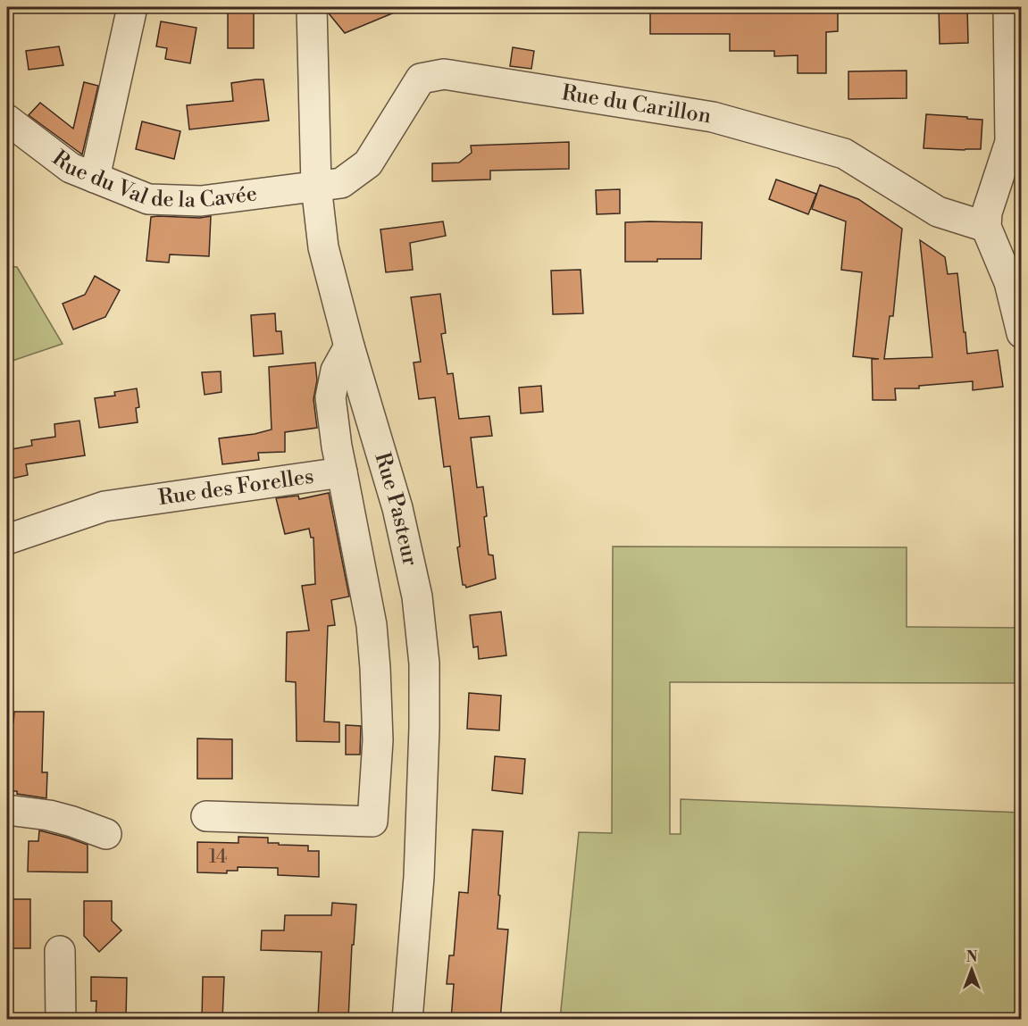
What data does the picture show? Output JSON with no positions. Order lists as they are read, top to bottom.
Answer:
{
  "streets": {
    "street": [
      "Rue du Carillon",
      "Rue du Val de la Cavée",
      "Rue des Forelles",
      "Rue Pasteur"
    ]
  },
  "crossings": [
    ["Rue du Carillon", "Rue du Val de la Cavée"],
    ["Rue du Carillon", "Rue Pasteur"],
    ["Rue du Val de la Cavée", "Rue Pasteur"],
    ["Rue des Forelles", "Rue Pasteur"]
  ],
  "house_numbers": ["14"],
  "north": "top"
}
